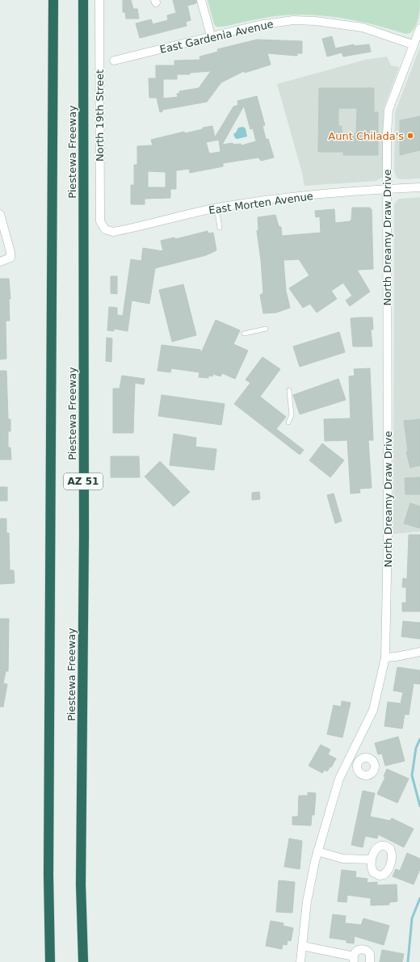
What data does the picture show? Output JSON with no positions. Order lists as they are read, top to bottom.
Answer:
{
  "streets": {
    "highway": ["Piestewa Freeway", "AZ 51"],
    "street": [
      "East Gardenia Avenue",
      "North 19th Street",
      "East Morten Avenue",
      "North Dreamy Draw Drive"
    ]
  },
  "crossings": [
    ["East Gardenia Avenue", "North Dreamy Draw Drive"],
    ["North 19th Street", "East Morten Avenue"],
    ["East Morten Avenue", "North Dreamy Draw Drive"]
  ],
  "places": ["Aunt Chilada's"]
}
